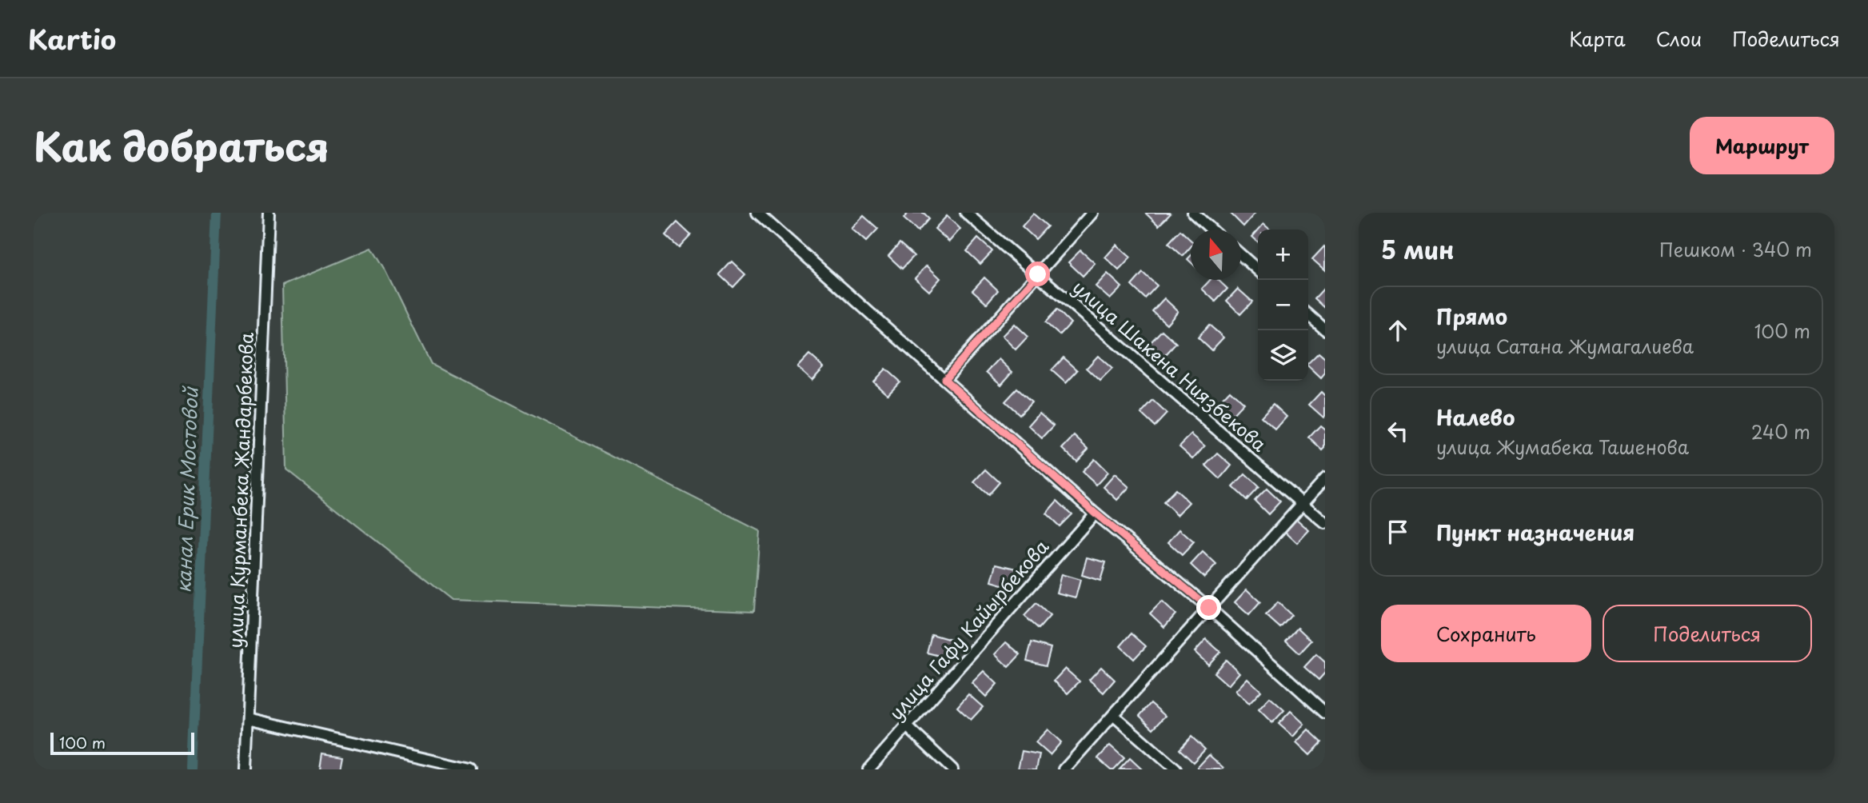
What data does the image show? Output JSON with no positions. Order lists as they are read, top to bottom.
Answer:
{
  "streets": {
    "street": ["улица Шакена Ниязбекова", "улица Курманбека Жандарбекова", "улица Гафу Кайырбекова"]
  },
  "water": ["канал Ерик Мостовой"],
  "scale_bar": "100 m",
  "north": "top",
  "page": {
    "header": "Kartio",
    "nav": ["Карта", "Слои", "Поделиться"],
    "title": "Как добраться",
    "buttons": [
      "Маршрут",
      ["Сохранить", "Поделиться"]
    ],
    "heading": ["5 мин", "Пешком · 340 m"],
    "map_buttons": ["+", "−"],
    "list": [
      ["Прямо", "улица Сатана Жумагалиева", "100 m"],
      ["Налево", "улица Жумабека Ташенова", "240 m"],
      "Пункт назначения"
    ],
    "scale": "100 m"
  }
}
